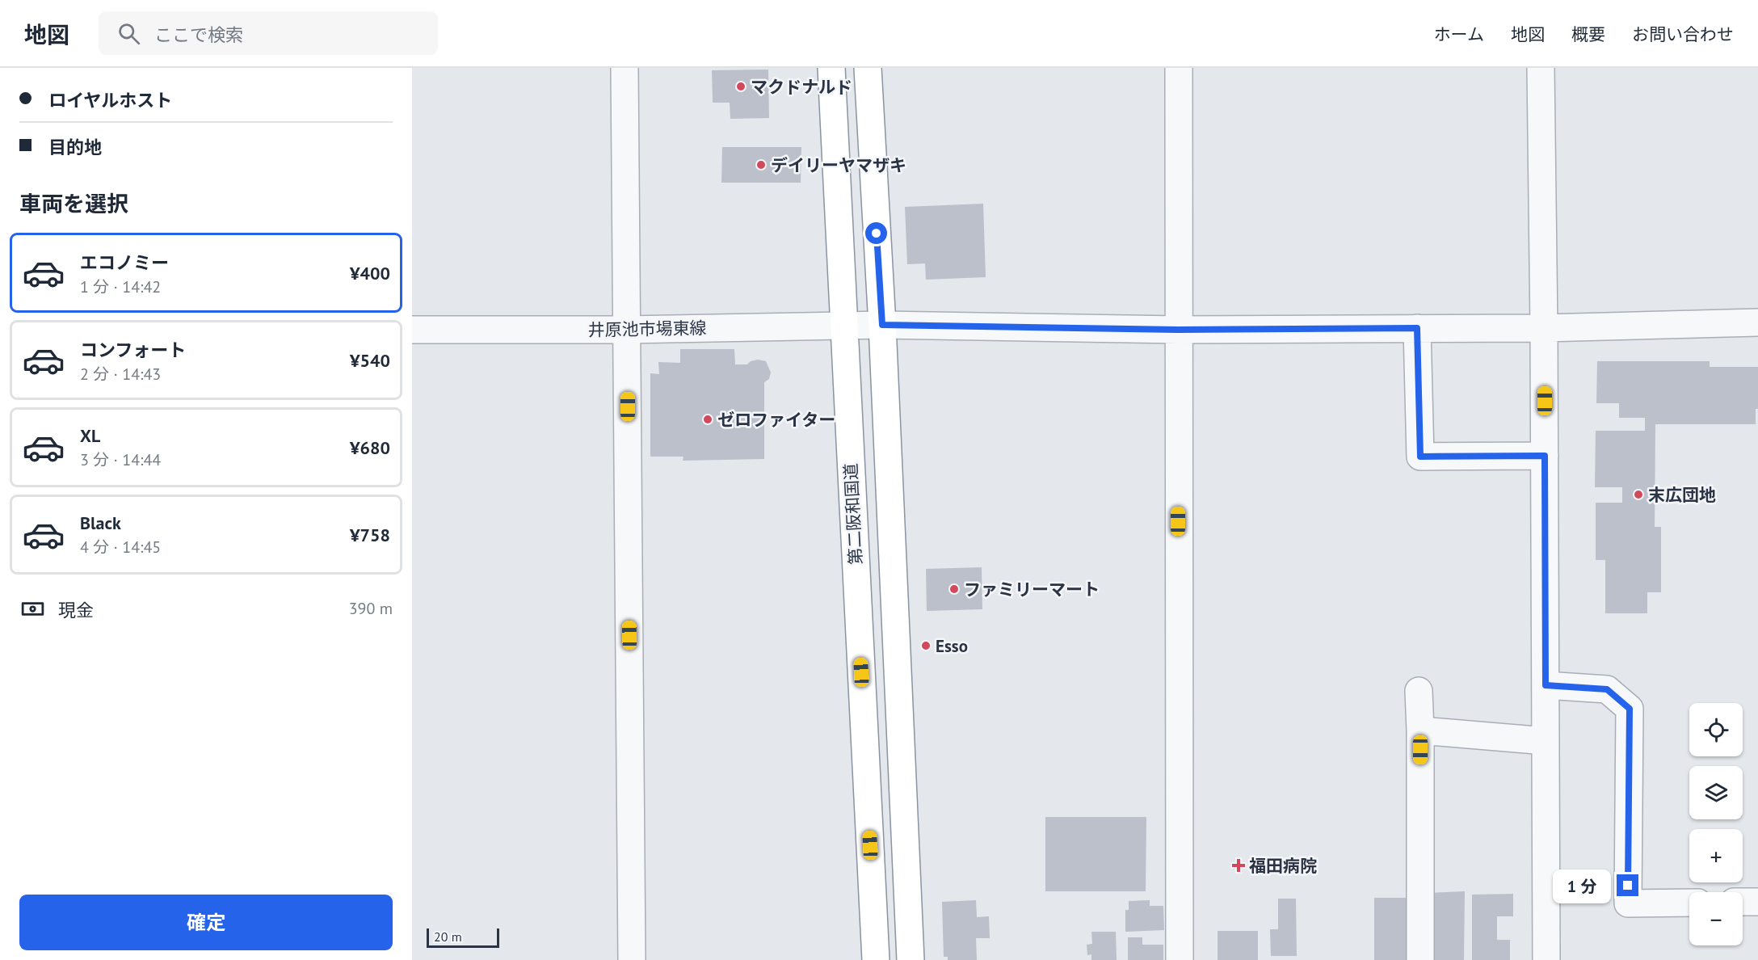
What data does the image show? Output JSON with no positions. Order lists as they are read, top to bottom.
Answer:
{
  "streets": {
    "highway": ["第二阪和国道"],
    "street": ["井原池市場東線"]
  },
  "crossings": [
    ["井原池市場東線", "第二阪和国道"]
  ],
  "places": {
    "other": [
      "マクドナルド",
      "デイリーヤマザキ",
      "ゼロファイター",
      "末広団地",
      "ファミリーマート",
      "Esso"
    ],
    "health": ["福田病院"]
  },
  "scale_bar": "20 m",
  "page": {
    "header": "地図",
    "search": "ここで検索",
    "nav": [
      "ホーム",
      "地図",
      "概要",
      "お問い合わせ"
    ],
    "banner": ["ロイヤルホスト", "目的地"],
    "heading": "車両を選択",
    "list": [
      {
        "name": "エコノミー",
        "note": "1 分 · 14:42",
        "value": "¥400"
      },
      {
        "name": "コンフォート",
        "note": "2 分 · 14:43",
        "value": "¥540"
      },
      {
        "name": "XL",
        "note": "3 分 · 14:44",
        "value": "¥680"
      },
      {
        "name": "Black",
        "note": "4 分 · 14:45",
        "value": "¥758"
      }
    ],
    "pay": ["現金", "390 m"],
    "map_buttons": ["+", "−"],
    "bubble": "1 分",
    "buttons": "確定",
    "scale": "20 m"
  }
}
